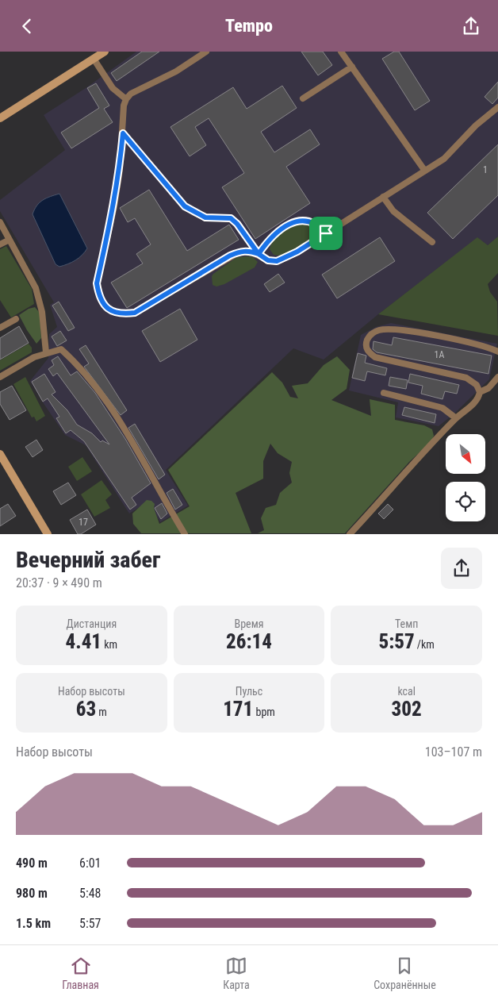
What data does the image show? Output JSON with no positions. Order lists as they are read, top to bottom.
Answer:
{
  "house_numbers": ["1", "1А", "17"],
  "north": "bottom right",
  "page": {
    "header": "Tempo",
    "heading": ["Вечерний забег", "20:37 · 9 × 490 m"],
    "stats": [
      ["Дистанция", "4.41 km"],
      ["Время", "26:14"],
      ["Темп", "5:57 /km"],
      ["Набор высоты", "63 m"],
      ["Пульс", "171 bpm"],
      ["kcal", "302"]
    ],
    "chart": ["Набор высоты", "103–107 m"],
    "list": [
      {
        "name": "490 m",
        "note": "6:01"
      },
      {
        "name": "980 m",
        "note": "5:48"
      },
      {
        "name": "1.5 km",
        "note": "5:57"
      }
    ],
    "tabs": ["Главная", "Карта", "Сохранённые"]
  }
}
